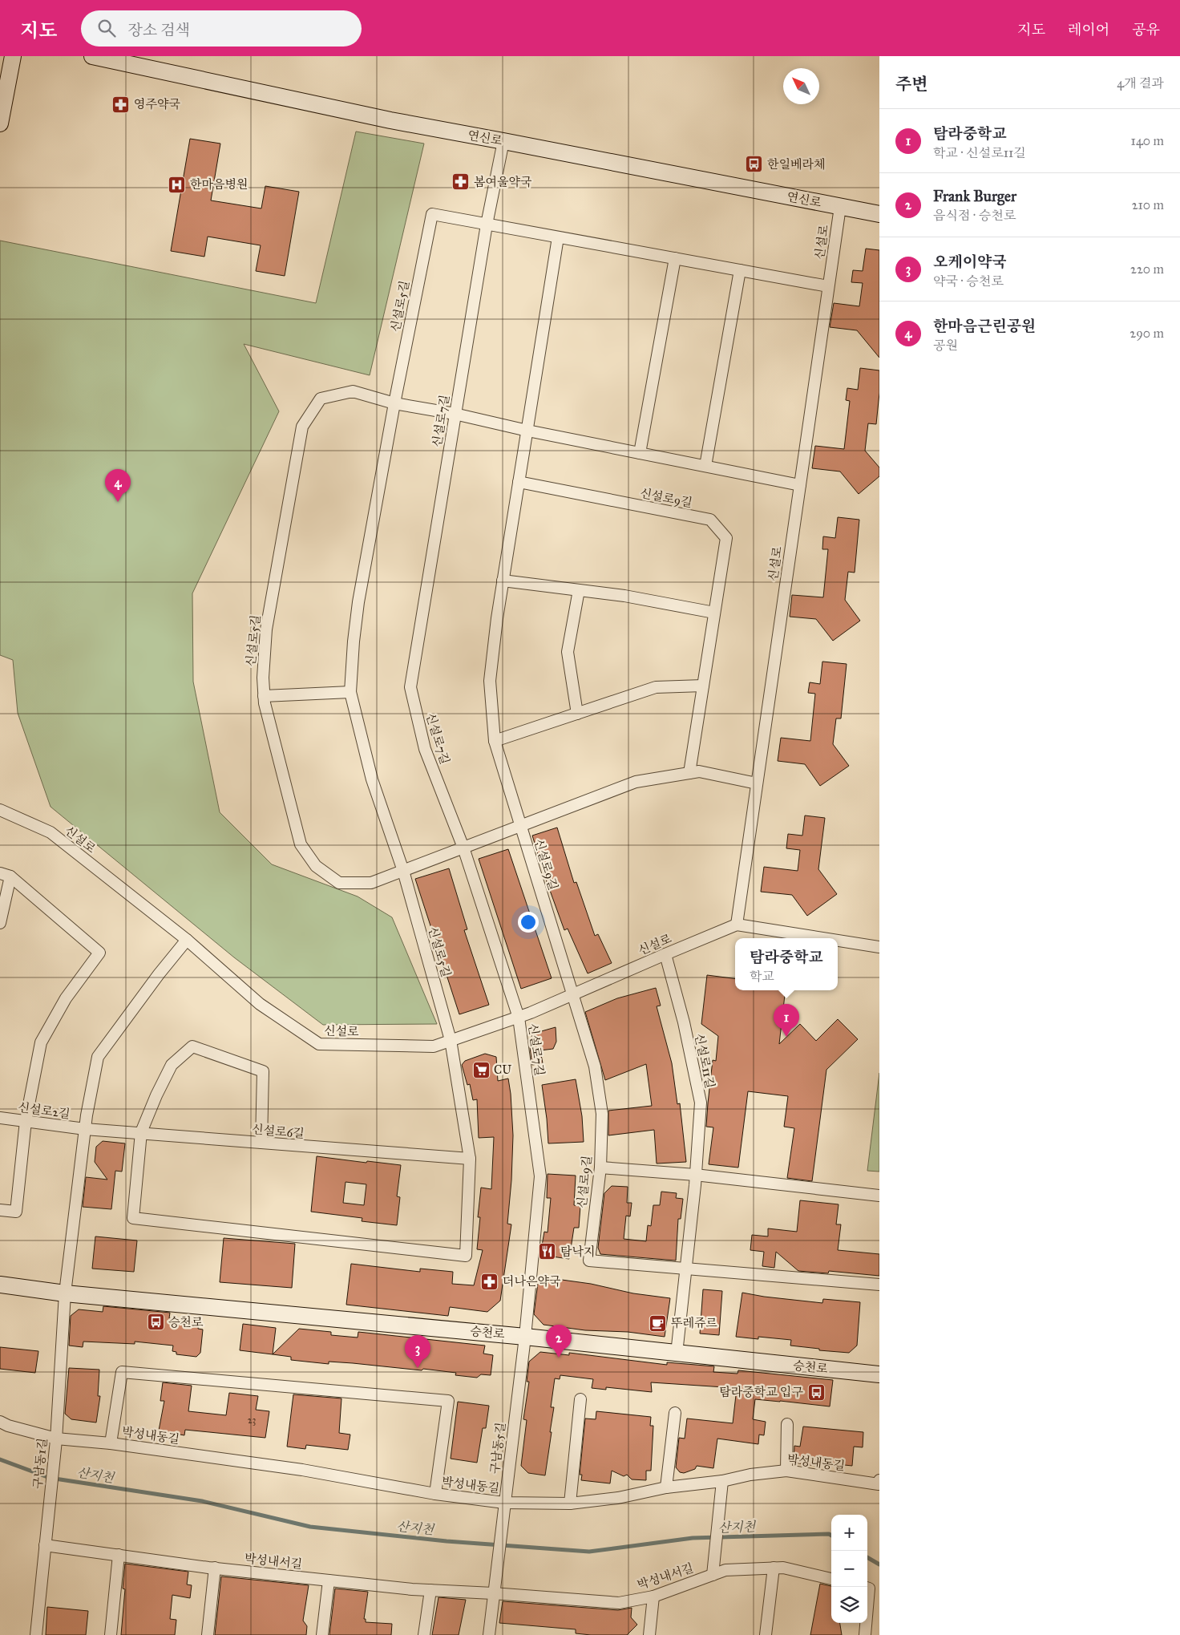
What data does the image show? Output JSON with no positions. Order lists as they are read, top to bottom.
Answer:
{
  "streets": {
    "main road": ["연신로", "승천로"],
    "street": [
      "신설로",
      "신설로5길",
      "신설로7길",
      "신설로9길",
      "신설로11길",
      "신설로2길",
      "신설로6길",
      "박성내동길",
      "구남동5길",
      "구남동1길",
      "박성내서길"
    ]
  },
  "crossings": [
    ["연신로", "신설로"],
    ["연신로", "신설로7길"],
    ["신설로", "신설로5길"],
    ["신설로", "신설로7길"],
    ["신설로", "신설로9길"],
    ["신설로", "신설로11길"],
    ["신설로", "구남동1길"],
    ["신설로5길", "신설로7길"],
    ["신설로5길", "신설로9길"],
    ["신설로5길", "신설로6길"],
    ["신설로7길", "신설로9길"],
    ["신설로7길", "승천로"],
    ["신설로7길", "구남동5길"],
    ["신설로9길", "신설로11길"],
    ["신설로11길", "승천로"],
    ["신설로2길", "신설로6길"],
    ["신설로2길", "구남동1길"],
    ["신설로6길", "구남동1길"],
    ["승천로", "구남동5길"],
    ["승천로", "구남동1길"],
    ["박성내동길", "구남동5길"],
    ["박성내동길", "구남동1길"],
    ["구남동5길", "박성내서길"],
    ["구남동1길", "박성내서길"]
  ],
  "water": ["산지천"],
  "places": {
    "pharmacy": ["영주약국", "봄여울약국", "더나은약국"],
    "bus stop": ["한일베라체", "승천로", "탐라중학교 입구"],
    "hospital": ["한마음병원"],
    "supermarket": ["CU"],
    "restaurant": ["탐낙지"],
    "cafe": ["뚜레쥬르"]
  },
  "house_numbers": ["23"],
  "north": "top left",
  "page": {
    "header": "지도",
    "search": "장소 검색",
    "nav": ["지도", "레이어", "공유"],
    "heading": ["주변", "4개 결과"],
    "list": [
      {
        "mark": "1",
        "name": "탐라중학교",
        "note": "학교 · 신설로11길",
        "value": "140 m"
      },
      {
        "mark": "2",
        "name": "Frank Burger",
        "note": "음식점 · 승천로",
        "value": "210 m"
      },
      {
        "mark": "3",
        "name": "오케이약국",
        "note": "약국 · 승천로",
        "value": "220 m"
      },
      {
        "mark": "4",
        "name": "한마음근린공원",
        "note": "공원",
        "value": "290 m"
      }
    ],
    "pins": [
      "4",
      "1",
      "2",
      "3"
    ],
    "popup": ["탐라중학교", "학교"],
    "map_buttons": ["+", "−"]
  }
}
